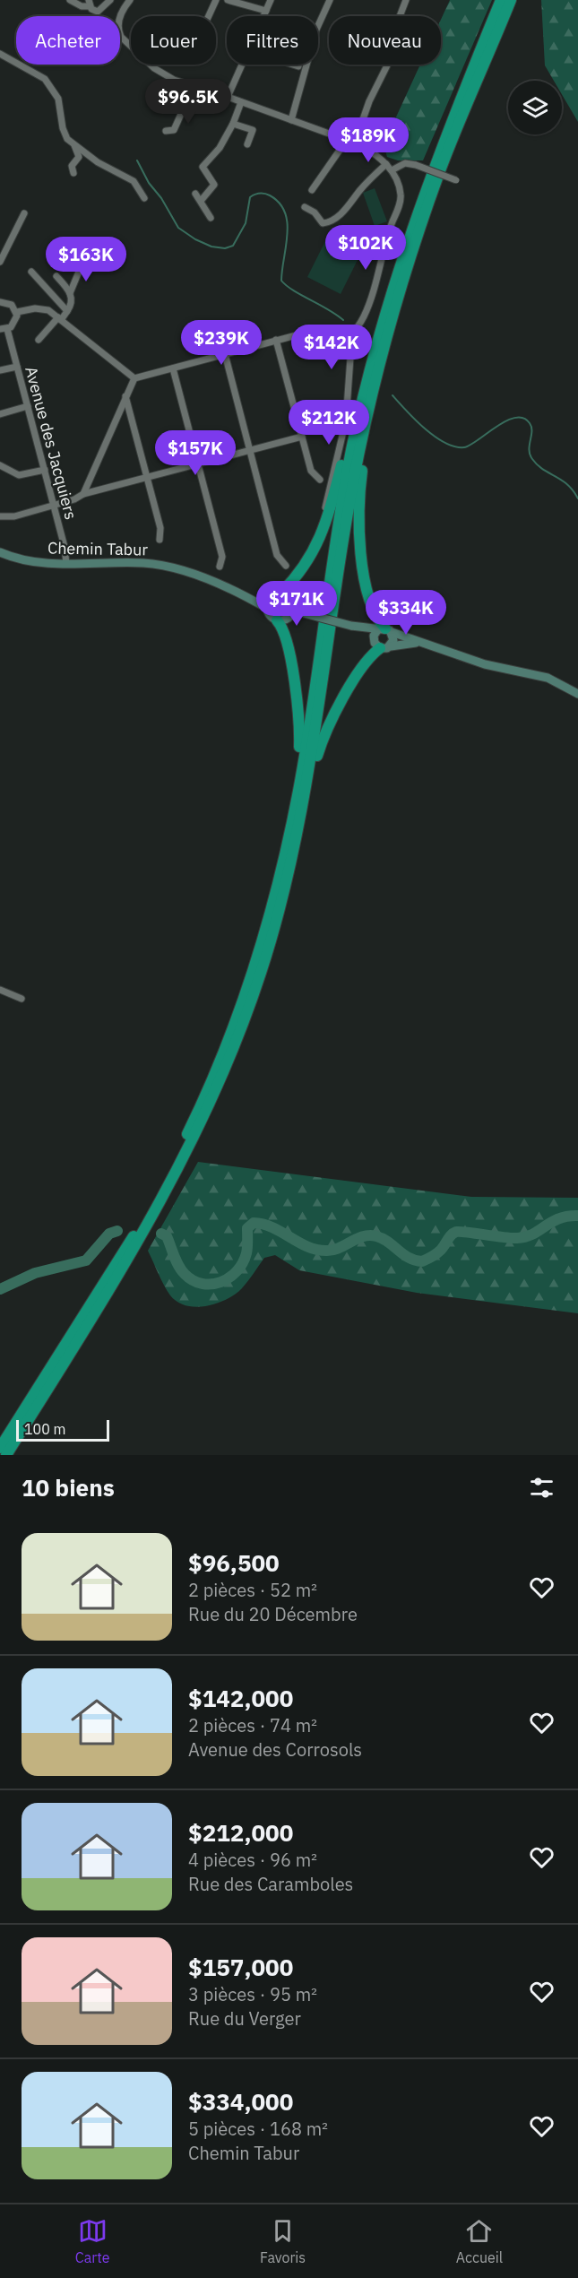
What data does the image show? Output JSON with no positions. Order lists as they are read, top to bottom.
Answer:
{
  "streets": {
    "main road": ["Chemin Tabur"],
    "street": ["Avenue des Jacquiers"]
  },
  "crossings": [
    ["Avenue des Jacquiers", "Chemin Tabur"]
  ],
  "scale_bar": "100 m",
  "page": {
    "chip": [
      "Acheter",
      "Louer",
      "Filtres",
      "Nouveau"
    ],
    "price": [
      "$96.5K",
      "$189K",
      "$102K",
      "$163K",
      "$239K",
      "$142K",
      "$212K",
      "$157K",
      "$171K",
      "$334K"
    ],
    "scale": "100 m",
    "heading": "10 biens",
    "list": [
      {
        "name": "$96,500",
        "note": "2 pièces · 52 m² · Rue du 20 Décembre"
      },
      {
        "name": "$142,000",
        "note": "2 pièces · 74 m² · Avenue des Corrosols"
      },
      {
        "name": "$212,000",
        "note": "4 pièces · 96 m² · Rue des Caramboles"
      },
      {
        "name": "$157,000",
        "note": "3 pièces · 95 m² · Rue du Verger"
      },
      {
        "name": "$334,000",
        "note": "5 pièces · 168 m² · Chemin Tabur"
      }
    ],
    "tabs": ["Carte", "Favoris", "Accueil"]
  }
}
